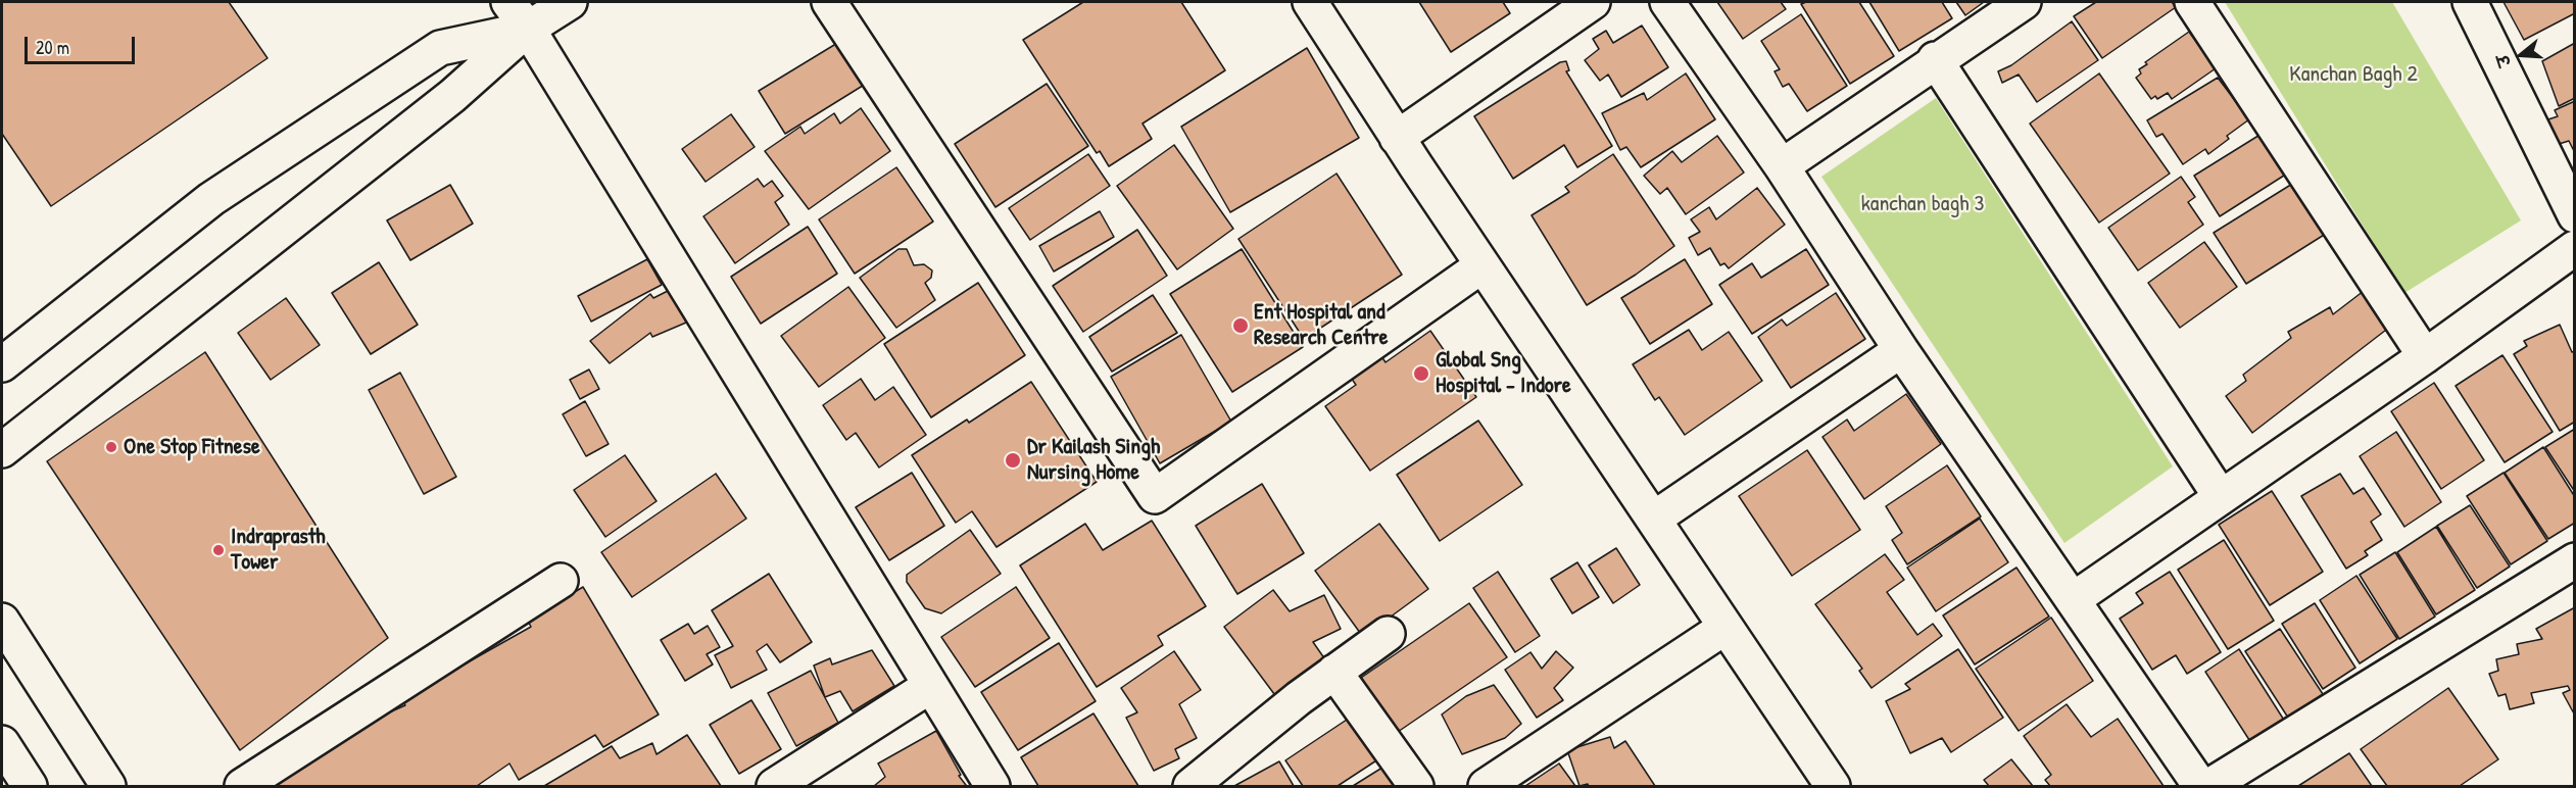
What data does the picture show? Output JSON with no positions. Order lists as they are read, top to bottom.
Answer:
{
  "parks": ["Kanchan Bagh 2", "kanchan bagh 3"],
  "places": [
    "Ent Hospital and Research Centre",
    "Global Sng Hospital - Indore",
    "One Stop Fitnese",
    "Dr Kailash Singh Nursing Home",
    "Indraprasth Tower"
  ],
  "scale_bar": "20 m",
  "north": "left"
}
